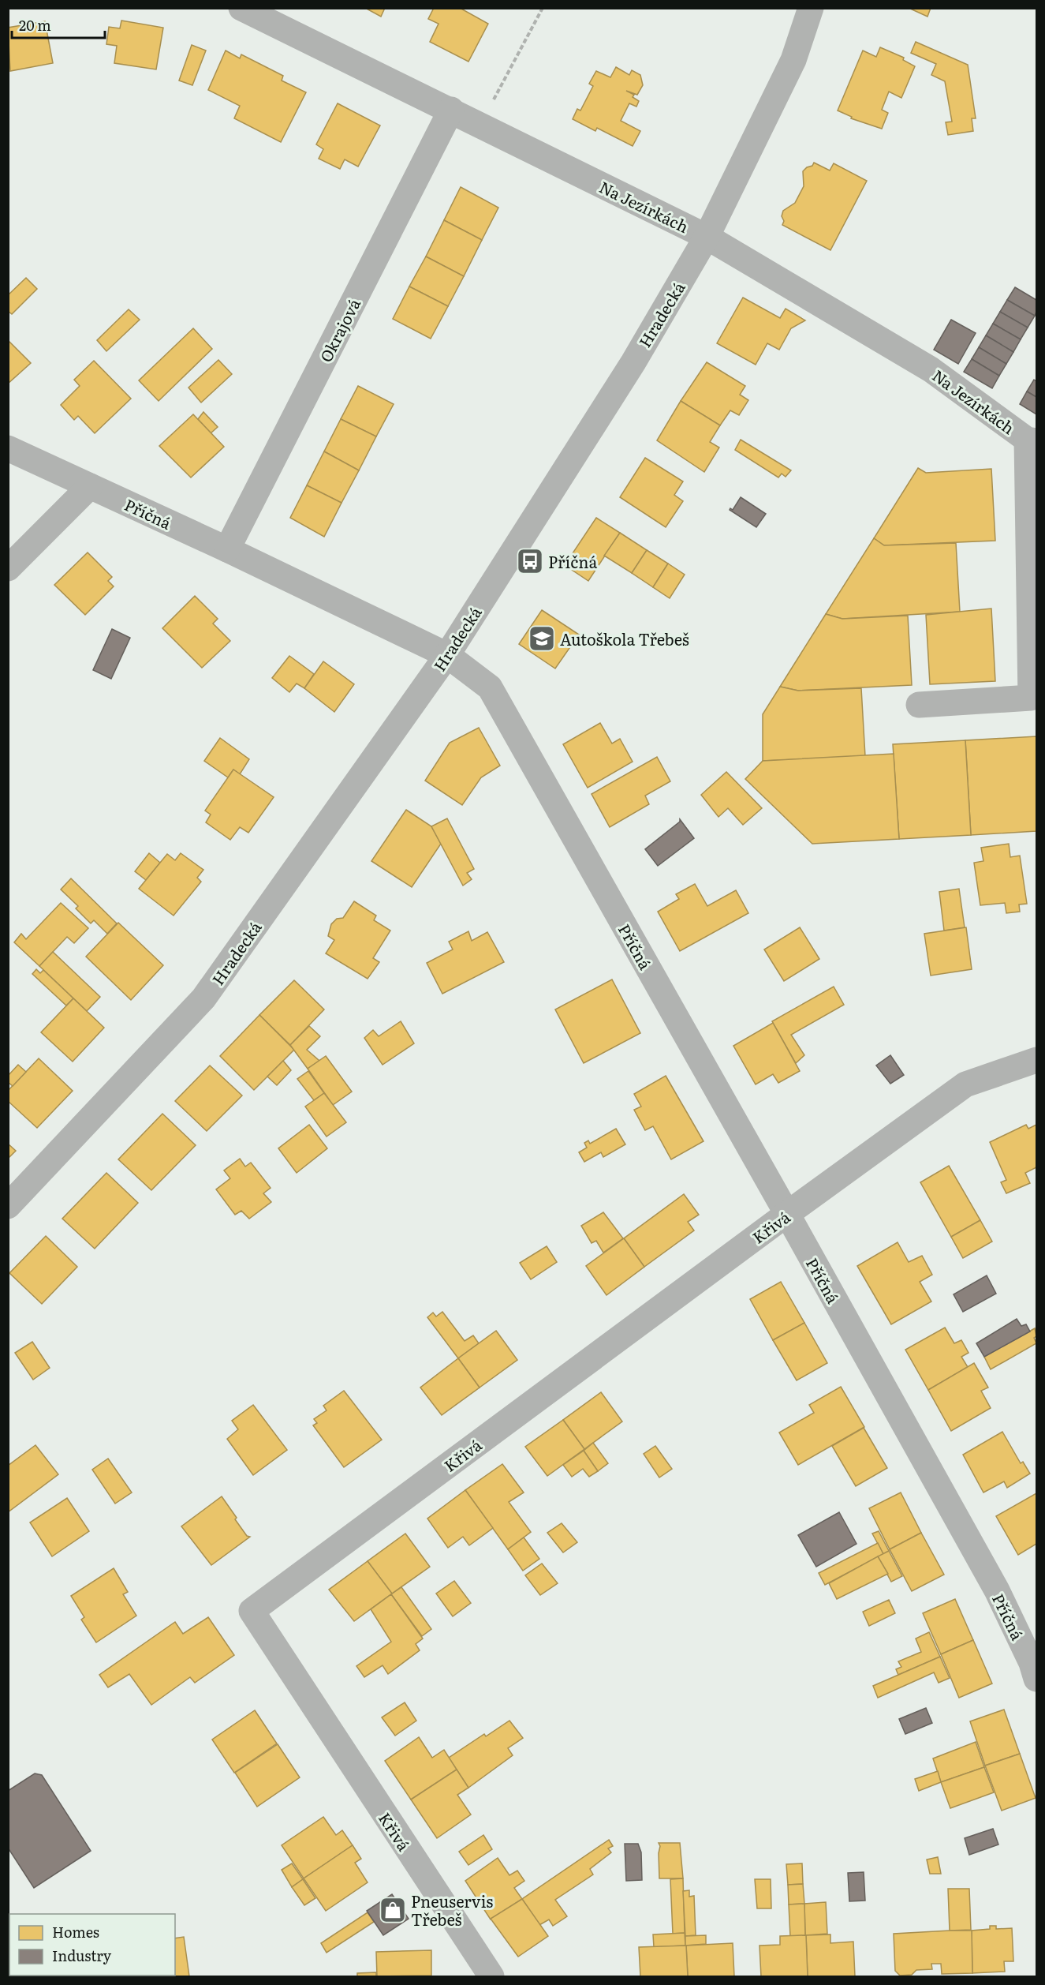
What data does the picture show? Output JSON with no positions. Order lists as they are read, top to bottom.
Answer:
{
  "streets": {
    "street": [
      "Na Jezírkách",
      "Hradecká",
      "Okrajová",
      "Příčná",
      "Křivá"
    ]
  },
  "crossings": [
    ["Na Jezírkách", "Hradecká"],
    ["Na Jezírkách", "Okrajová"],
    ["Hradecká", "Příčná"],
    ["Okrajová", "Příčná"],
    ["Příčná", "Křivá"]
  ],
  "places": {
    "bus stop": ["Příčná"],
    "school or university": ["Autoškola Třebeš"],
    "shop": ["Pneuservis Třebeš"]
  },
  "legend": ["Homes", "Industry"],
  "scale_bar": "20 m"
}
